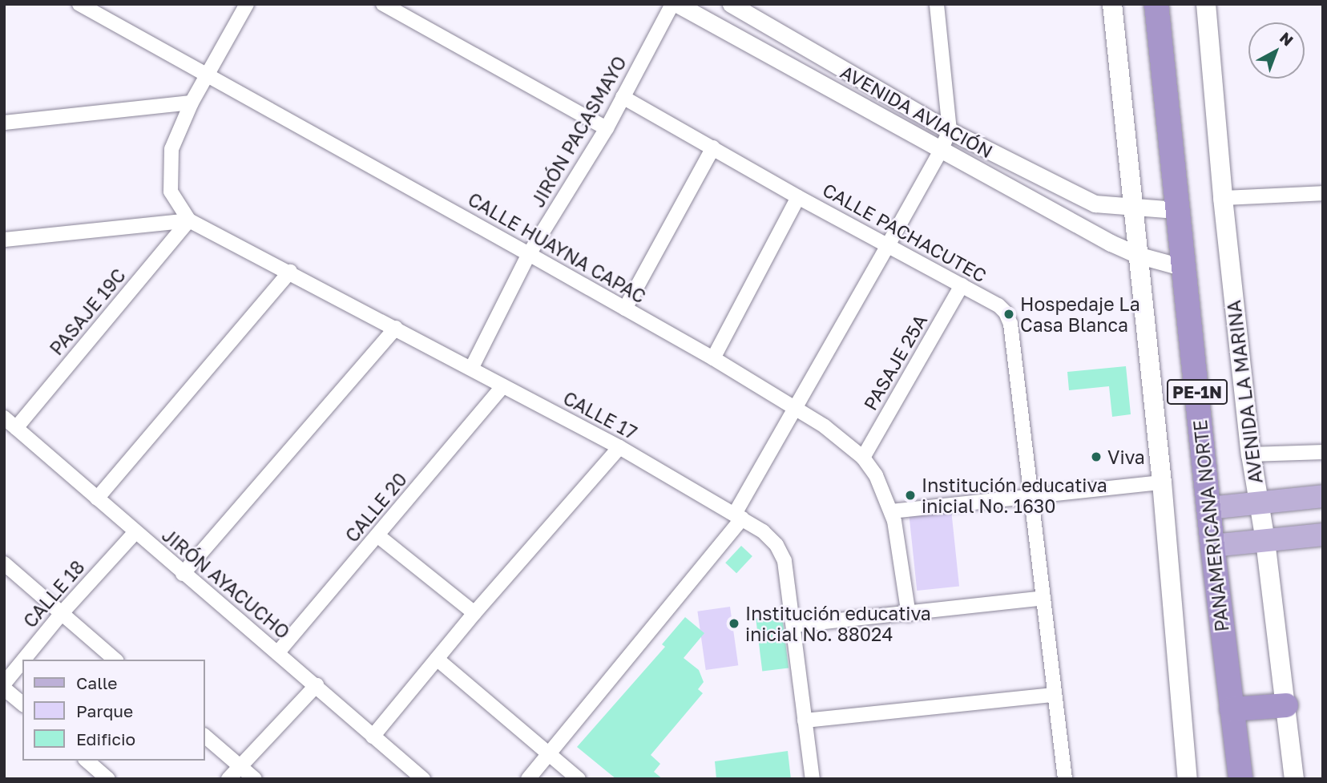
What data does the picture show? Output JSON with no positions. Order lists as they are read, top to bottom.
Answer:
{
  "streets": {
    "highway": ["PE-1N", "PANAMERICANA NORTE"],
    "main road": ["AVENIDA LA MARINA"],
    "street": [
      "AVENIDA AVIACIÓN",
      "JIRÓN PACASMAYO",
      "CALLE PACHACUTEC",
      "CALLE HUAYNA CAPAC",
      "PASAJE 19C",
      "PASAJE 25A",
      "CALLE 17",
      "CALLE 20",
      "JIRÓN AYACUCHO",
      "CALLE 18"
    ]
  },
  "crossings": [
    ["AVENIDA AVIACIÓN", "PANAMERICANA NORTE"],
    ["JIRÓN PACASMAYO", "CALLE PACHACUTEC"],
    ["JIRÓN PACASMAYO", "CALLE HUAYNA CAPAC"],
    ["JIRÓN PACASMAYO", "CALLE 17"],
    ["CALLE PACHACUTEC", "PASAJE 25A"],
    ["CALLE HUAYNA CAPAC", "PASAJE 25A"],
    ["PASAJE 19C", "CALLE 17"],
    ["PASAJE 19C", "JIRÓN AYACUCHO"],
    ["CALLE 17", "CALLE 20"],
    ["CALLE 20", "JIRÓN AYACUCHO"],
    ["JIRÓN AYACUCHO", "CALLE 18"]
  ],
  "places": [
    "Hospedaje La Casa Blanca",
    "Viva",
    "Institución educativa inicial No. 1630",
    "Institución educativa inicial No. 88024"
  ],
  "legend": ["Calle", "Parque", "Edificio"],
  "north": "top right"
}
